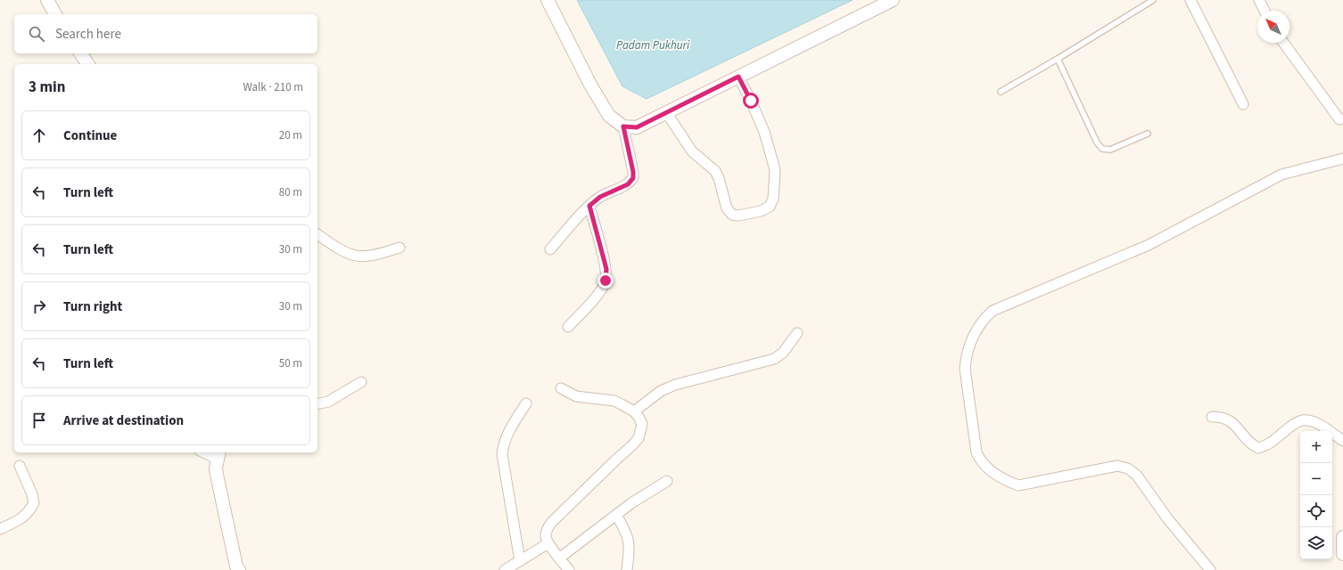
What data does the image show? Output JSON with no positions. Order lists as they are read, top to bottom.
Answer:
{
  "water": ["Padam Pukhuri"],
  "north": "top left",
  "page": {
    "search": "Search here",
    "heading": ["3 min", "Walk · 210 m"],
    "list": [
      ["Continue", "20 m"],
      ["Turn left", "80 m"],
      ["Turn left", "30 m"],
      ["Turn right", "30 m"],
      ["Turn left", "50 m"],
      "Arrive at destination"
    ],
    "map_buttons": ["+", "−"]
  }
}
